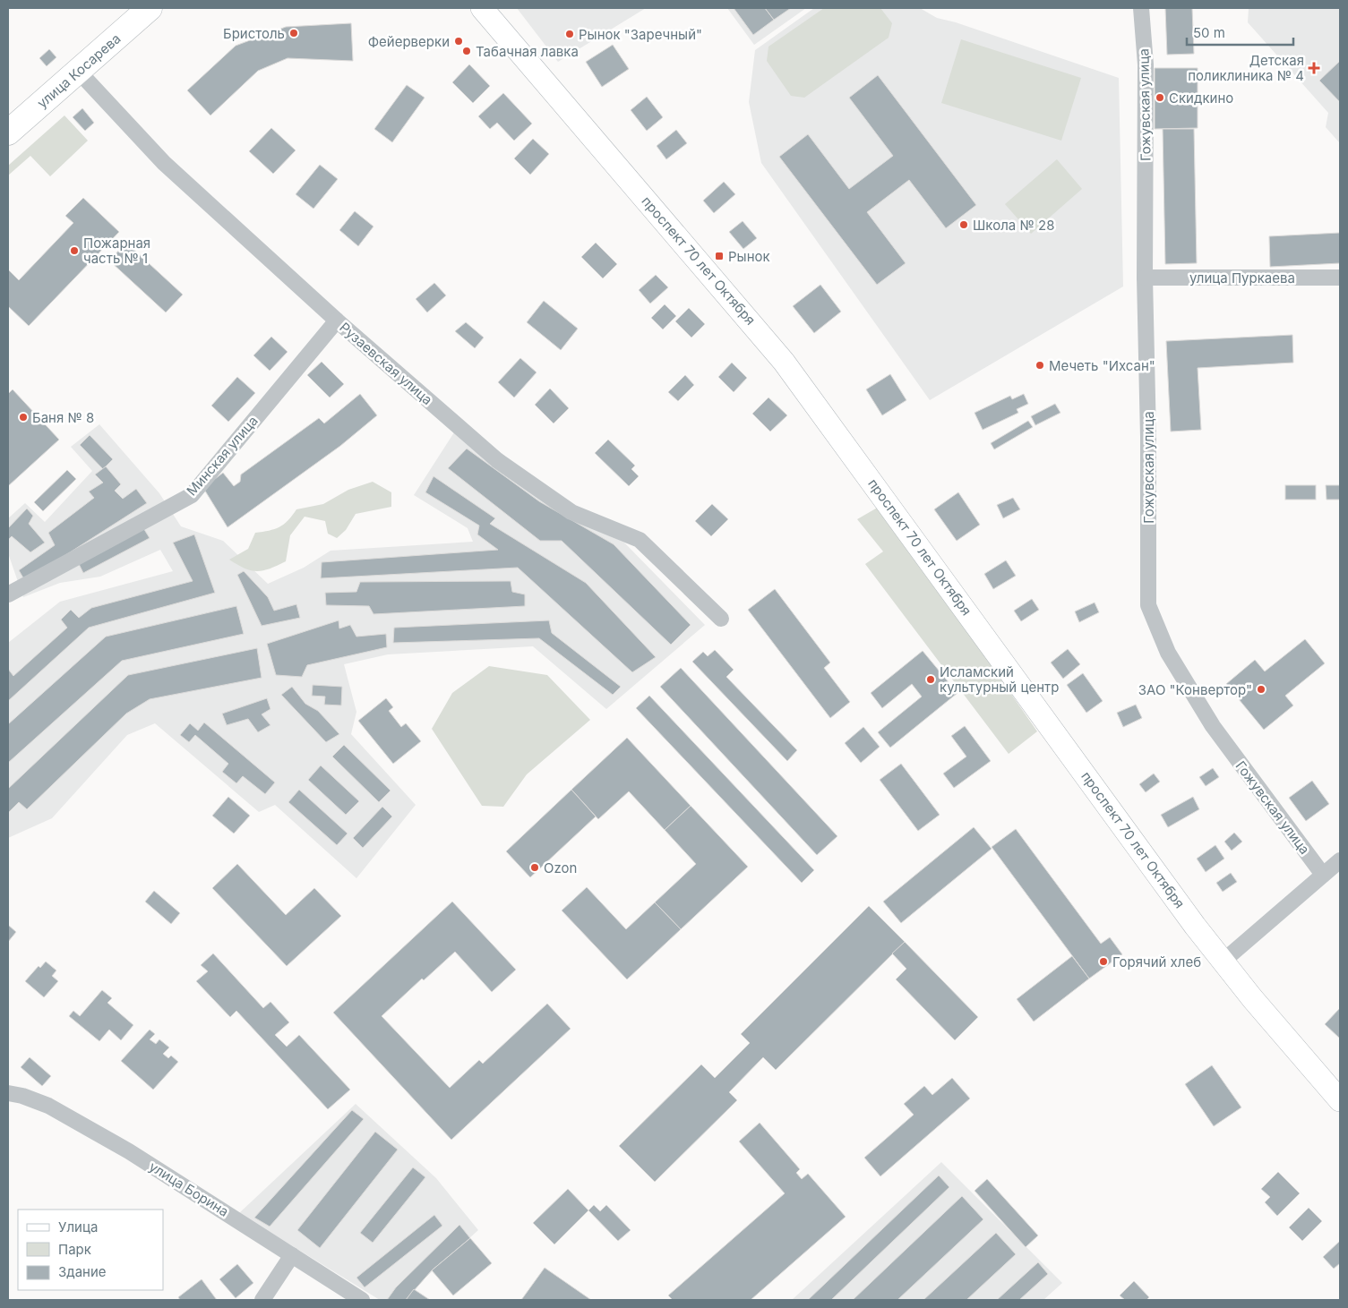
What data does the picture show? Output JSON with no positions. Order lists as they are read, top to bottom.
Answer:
{
  "streets": {
    "main road": ["улица Косарева", "проспект 70 лет Октября"],
    "street": [
      "Гожувская улица",
      "улица Пуркаева",
      "Рузаевская улица",
      "Минская улица",
      "улица Борина"
    ]
  },
  "crossings": [
    ["улица Косарева", "Рузаевская улица"],
    ["Гожувская улица", "улица Пуркаева"],
    ["Рузаевская улица", "Минская улица"]
  ],
  "places": {
    "other": [
      "Бристоль",
      "Рынок \"Заречный\"",
      "Фейерверки",
      "Табачная лавка",
      "Скидкино",
      "Школа № 28",
      "Пожарная часть № 1",
      "Мечеть \"Ихсан\"",
      "Баня № 8",
      "Исламский культурный центр",
      "ЗАО \"Конвертор\"",
      "Ozon",
      "Горячий хлеб"
    ],
    "health": ["Детская поликлиника № 4"],
    "transit": ["Рынок"]
  },
  "legend": ["Улица", "Парк", "Здание"],
  "scale_bar": "50 m"
}
